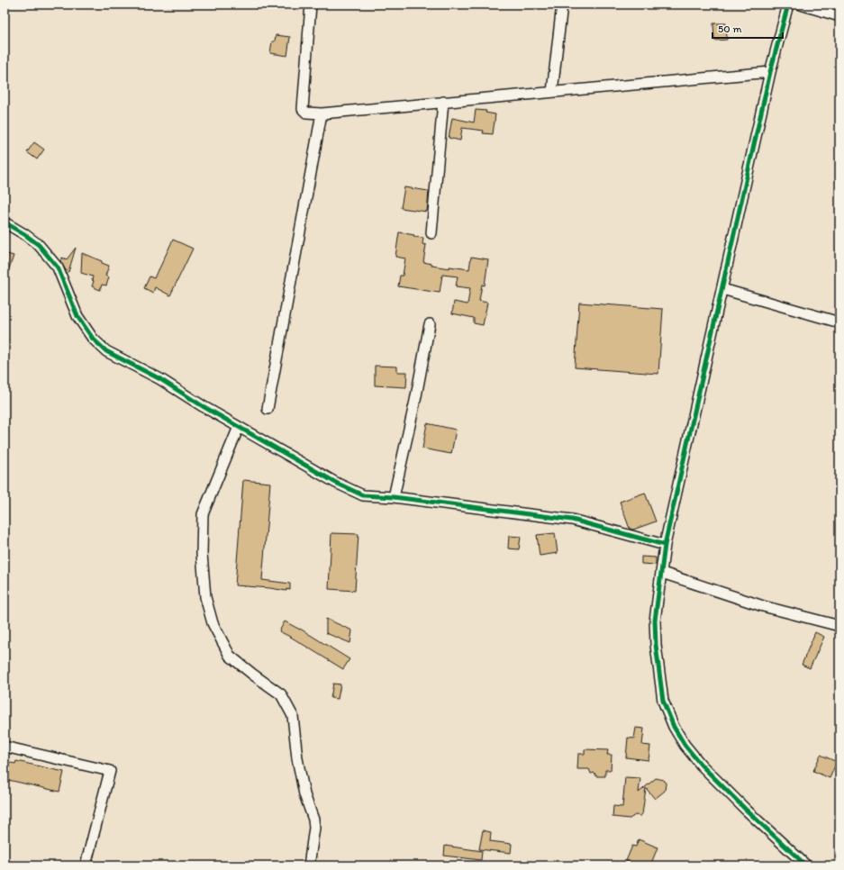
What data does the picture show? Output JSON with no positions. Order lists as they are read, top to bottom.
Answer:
{
  "scale_bar": "50 m"
}
